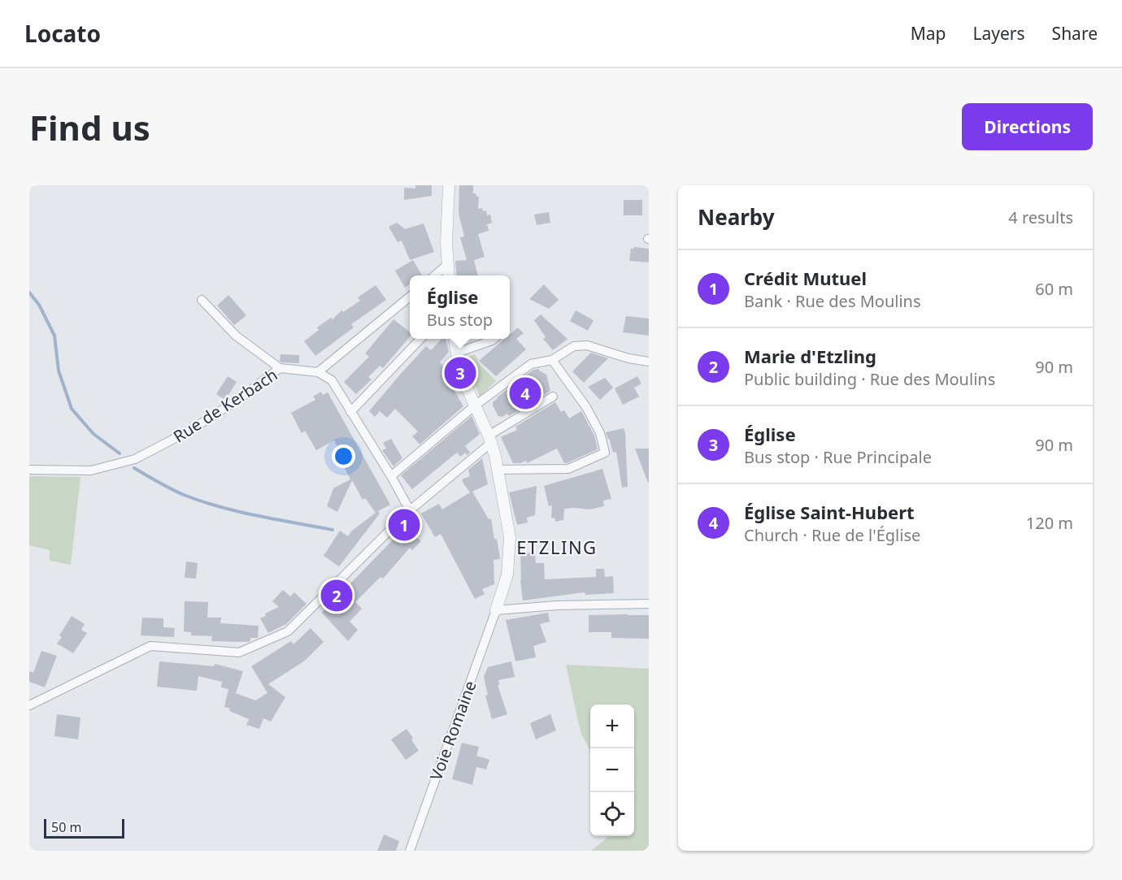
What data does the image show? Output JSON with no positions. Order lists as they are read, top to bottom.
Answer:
{
  "streets": {
    "street": ["Rue de Kerbach", "Voie Romaine"]
  },
  "districts": ["ETZLING"],
  "scale_bar": "50 m",
  "page": {
    "header": "Locato",
    "nav": ["Map", "Layers", "Share"],
    "buttons": "Directions",
    "title": "Find us",
    "heading": ["Nearby", "4 results"],
    "list": [
      {
        "mark": "1",
        "name": "Crédit Mutuel",
        "note": "Bank · Rue des Moulins",
        "value": "60 m"
      },
      {
        "mark": "2",
        "name": "Marie d'Etzling",
        "note": "Public building · Rue des Moulins",
        "value": "90 m"
      },
      {
        "mark": "3",
        "name": "Église",
        "note": "Bus stop · Rue Principale",
        "value": "90 m"
      },
      {
        "mark": "4",
        "name": "Église Saint-Hubert",
        "note": "Church · Rue de l'Église",
        "value": "120 m"
      }
    ],
    "popup": ["Église", "Bus stop"],
    "pins": [
      "3",
      "4",
      "1",
      "2"
    ],
    "map_buttons": ["+", "−"],
    "scale": "50 m"
  }
}
